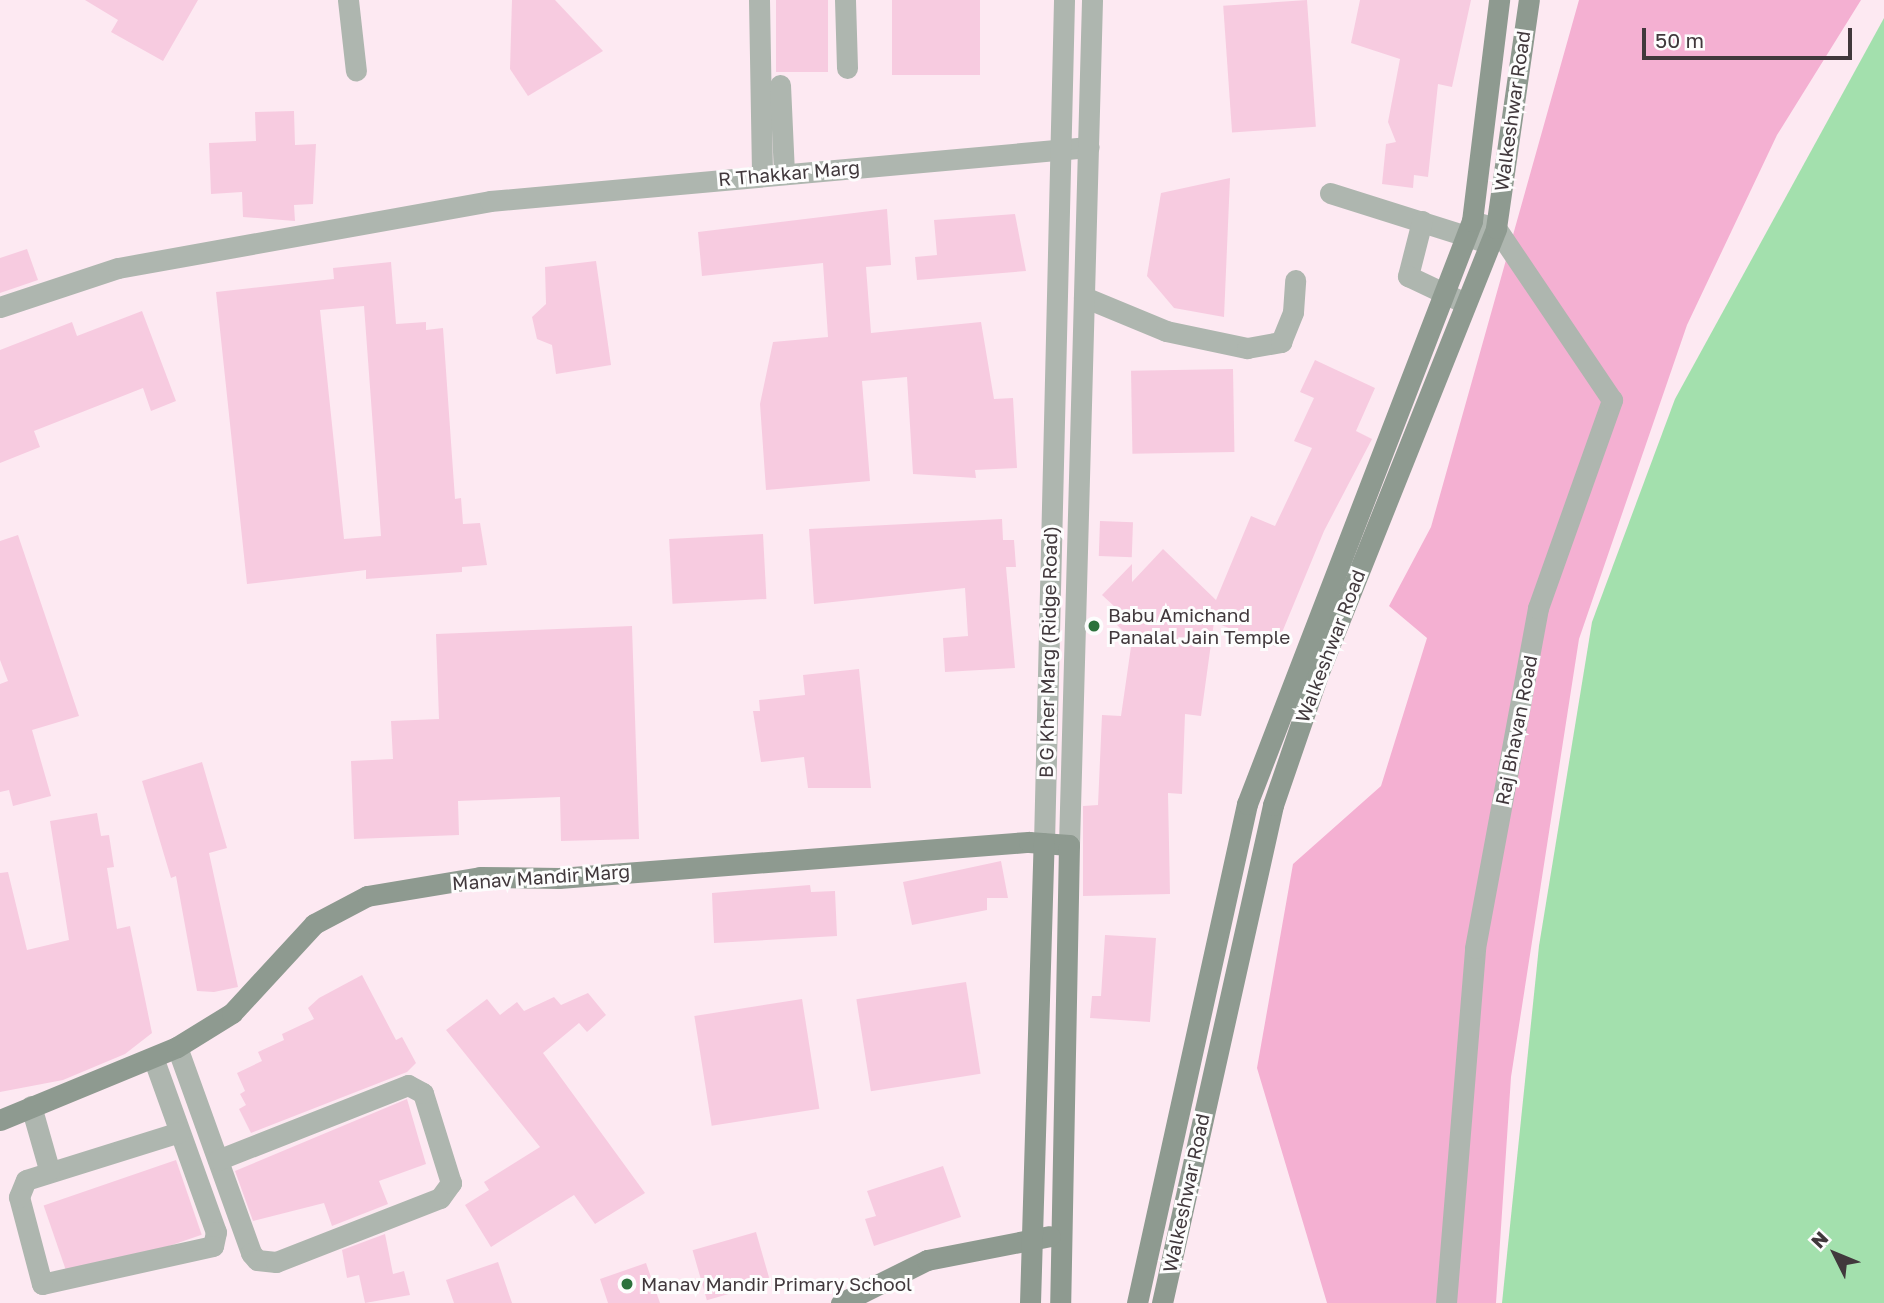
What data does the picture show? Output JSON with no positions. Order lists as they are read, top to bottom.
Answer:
{
  "streets": {
    "main road": ["Walkeshwar Road", "B G Kher Marg (Ridge Road)", "Manav Mandir Marg"],
    "street": ["R Thakkar Marg", "Raj Bhavan Road"]
  },
  "crossings": [
    ["Walkeshwar Road", "Raj Bhavan Road"],
    ["R Thakkar Marg", "B G Kher Marg (Ridge Road)"],
    ["B G Kher Marg (Ridge Road)", "Manav Mandir Marg"]
  ],
  "places": ["Babu Amichand Panalal Jain Temple", "Manav Mandir Primary School"],
  "scale_bar": "50 m",
  "north": "top left"
}
